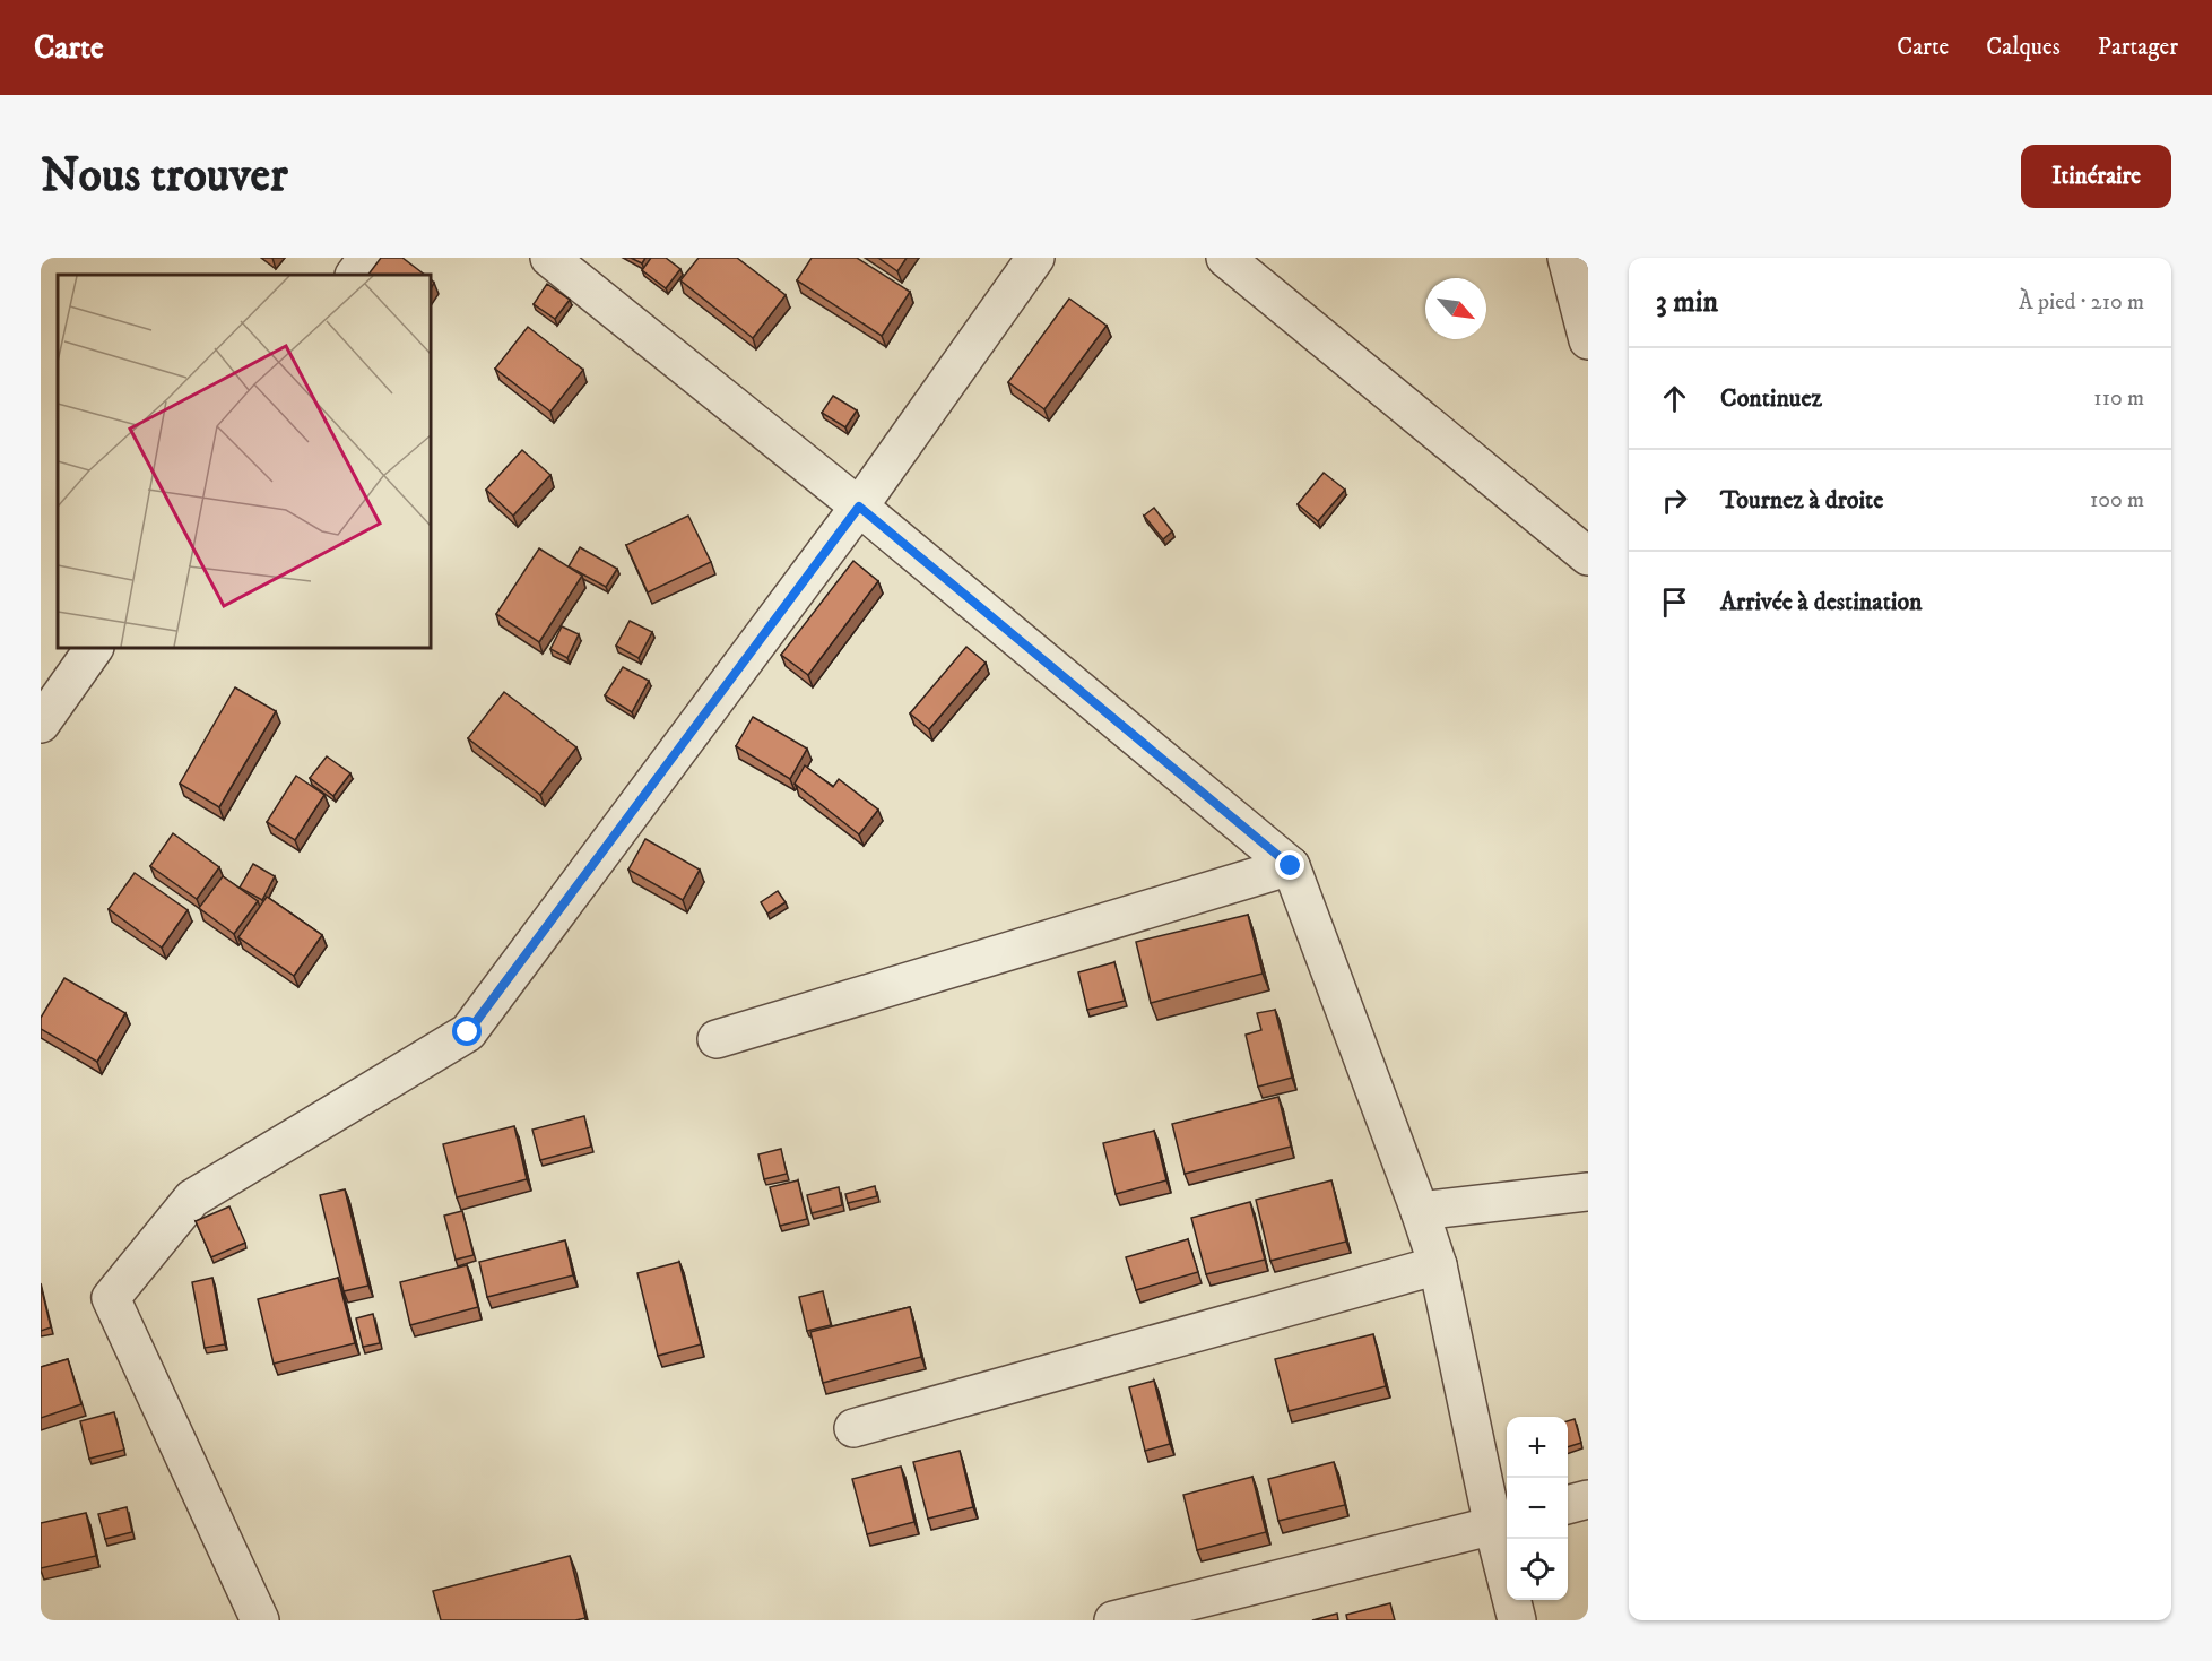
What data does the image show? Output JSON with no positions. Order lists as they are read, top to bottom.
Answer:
{
  "north": "bottom right",
  "page": {
    "header": "Carte",
    "nav": ["Carte", "Calques", "Partager"],
    "buttons": "Itinéraire",
    "title": "Nous trouver",
    "heading": ["3 min", "À pied · 210 m"],
    "list": [
      ["Continuez", "110 m"],
      ["Tournez à droite", "100 m"],
      "Arrivée à destination"
    ],
    "map_buttons": ["+", "−"]
  }
}
